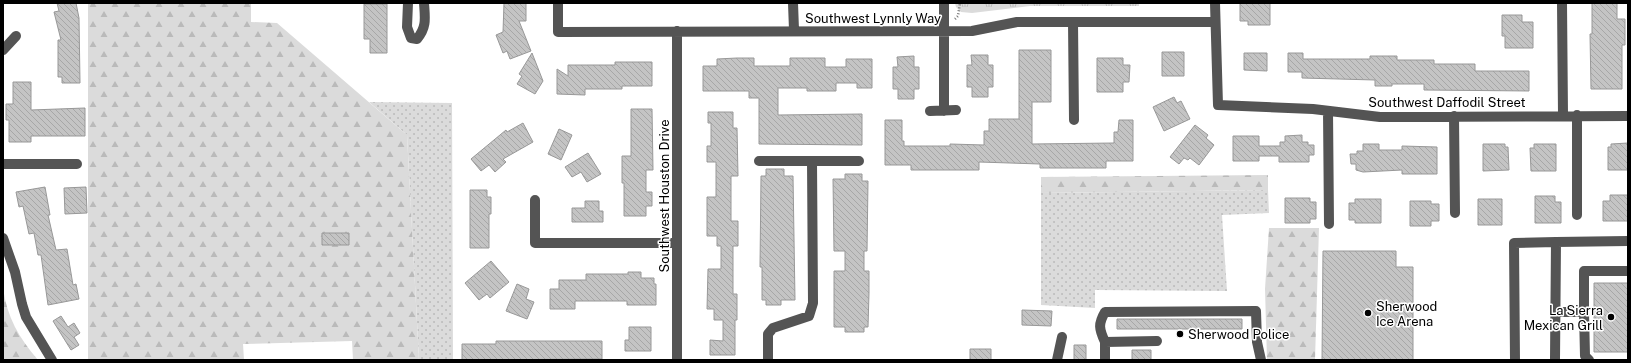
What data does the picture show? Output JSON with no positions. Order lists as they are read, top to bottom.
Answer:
{
  "streets": {
    "street": ["Southwest Lynnly Way", "Southwest Daffodil Street", "Southwest Houston Drive"]
  },
  "crossings": [
    ["Southwest Lynnly Way", "Southwest Daffodil Street"],
    ["Southwest Lynnly Way", "Southwest Houston Drive"]
  ],
  "places": ["Sherwood Ice Arena", "La Sierra Mexican Grill", "Sherwood Police"]
}
